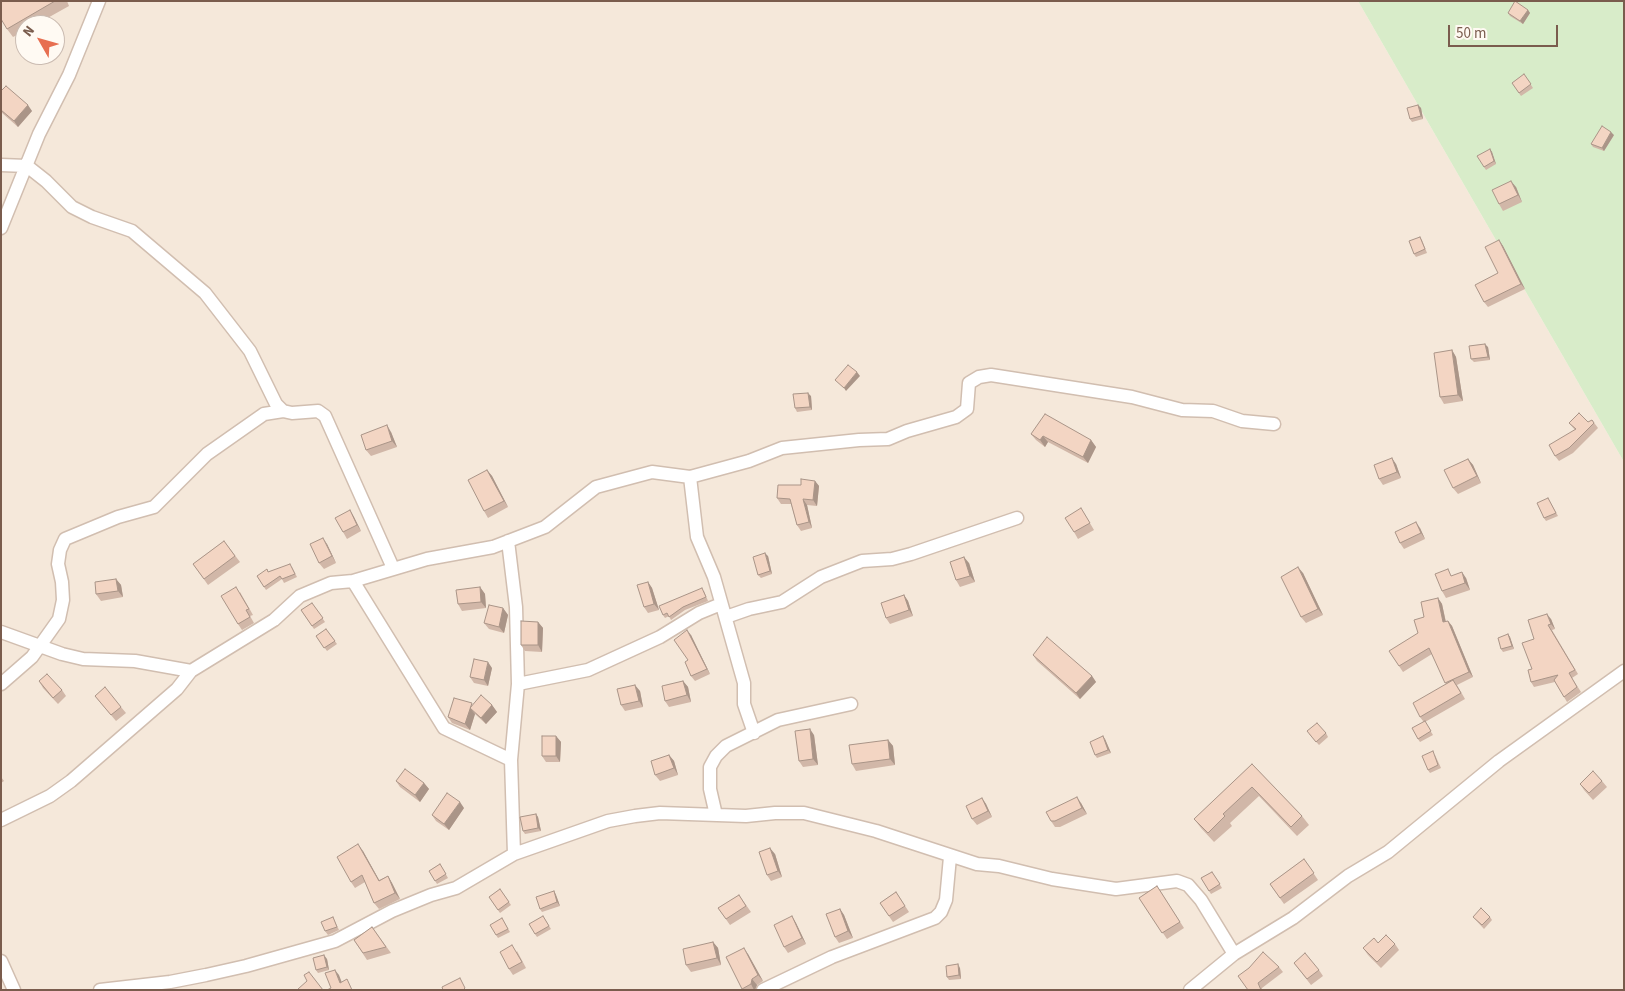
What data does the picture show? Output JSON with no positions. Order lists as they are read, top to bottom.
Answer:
{
  "scale_bar": "50 m",
  "north": "top left"
}
